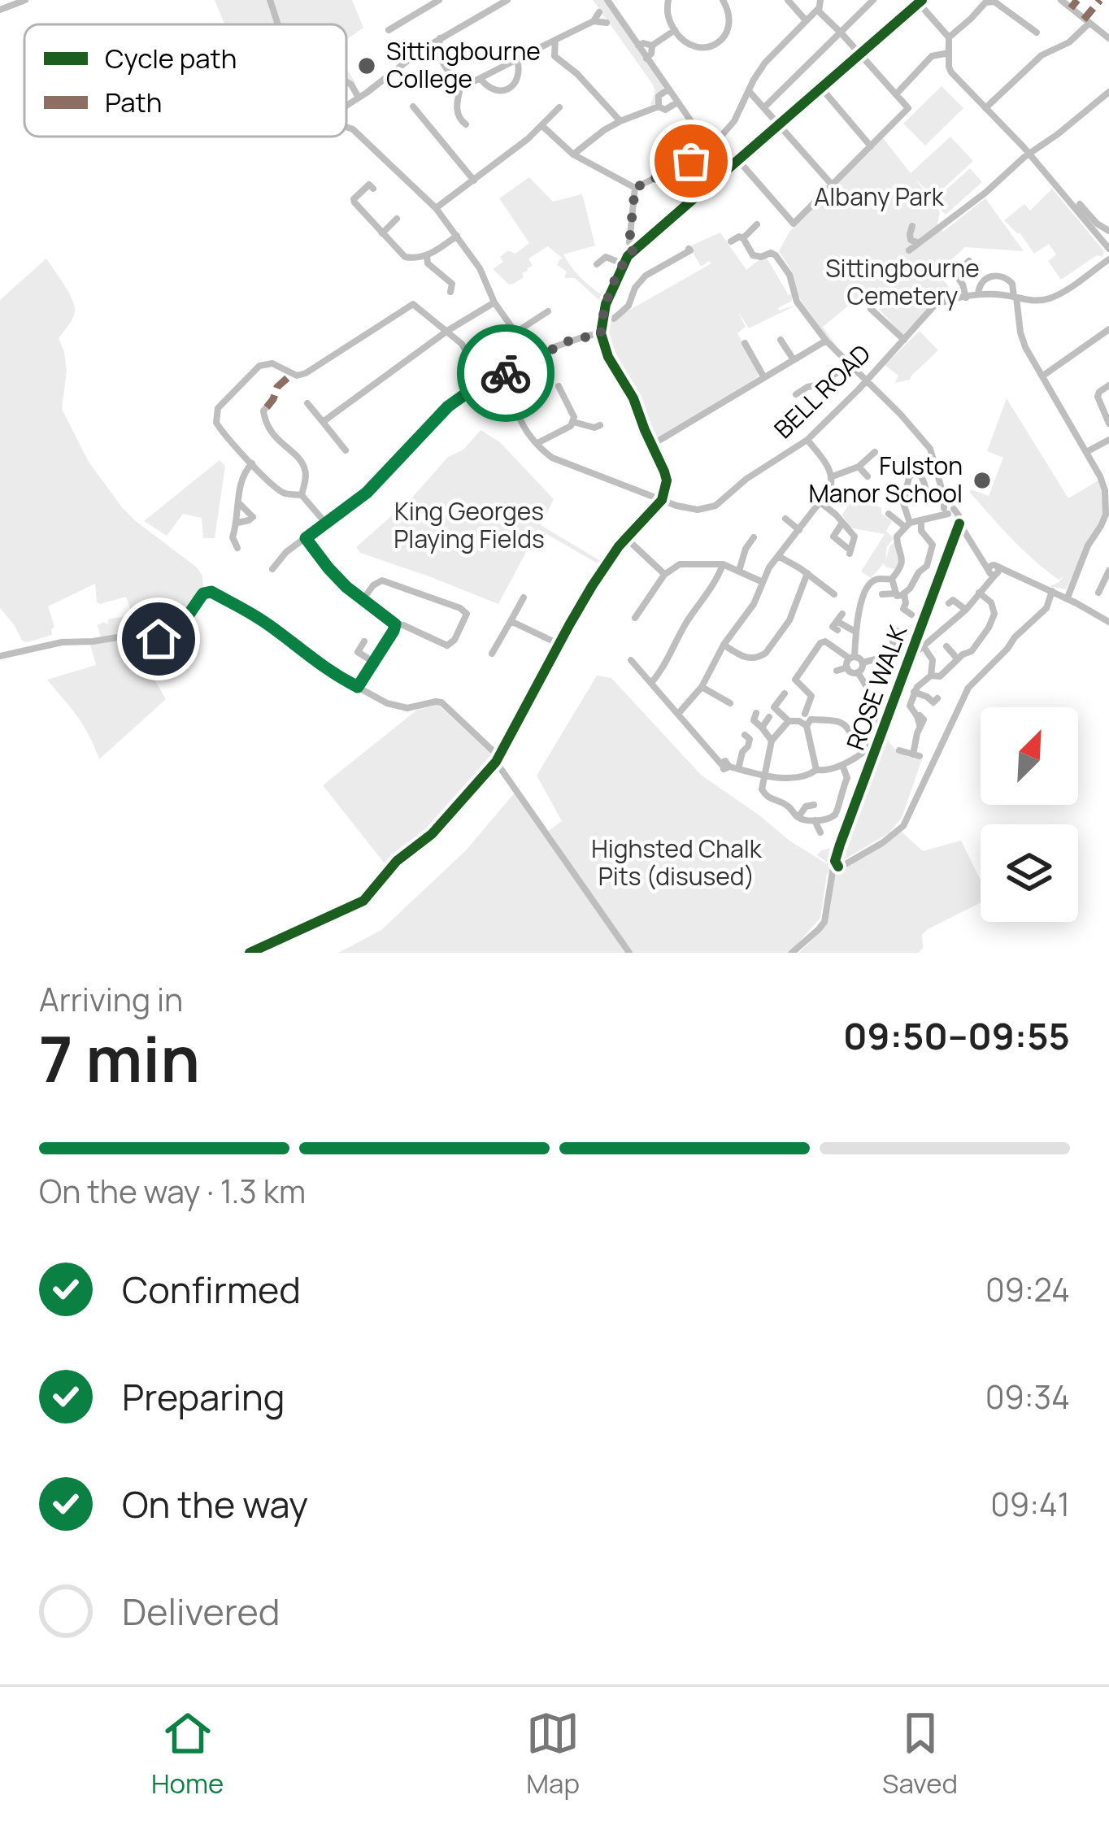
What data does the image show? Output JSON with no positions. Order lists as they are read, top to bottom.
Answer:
{
  "streets": {
    "street": ["BELL ROAD"],
    "cycle path": ["ROSE WALK"]
  },
  "parks": [
    "Albany Park",
    "Sittingbourne Cemetery",
    "King Georges Playing Fields",
    "Highsted Chalk Pits (disused)"
  ],
  "places": ["Sittingbourne College", "Fulston Manor School"],
  "legend": ["Cycle path", "Path"],
  "north": "top right",
  "page": {
    "heading": ["7 min", "Arriving in", "09:50–09:55"],
    "bar": "On the way · 1.3 km",
    "list": [
      ["Confirmed", "09:24"],
      ["Preparing", "09:34"],
      ["On the way", "09:41"],
      "Delivered"
    ],
    "tabs": ["Home", "Map", "Saved"]
  }
}
